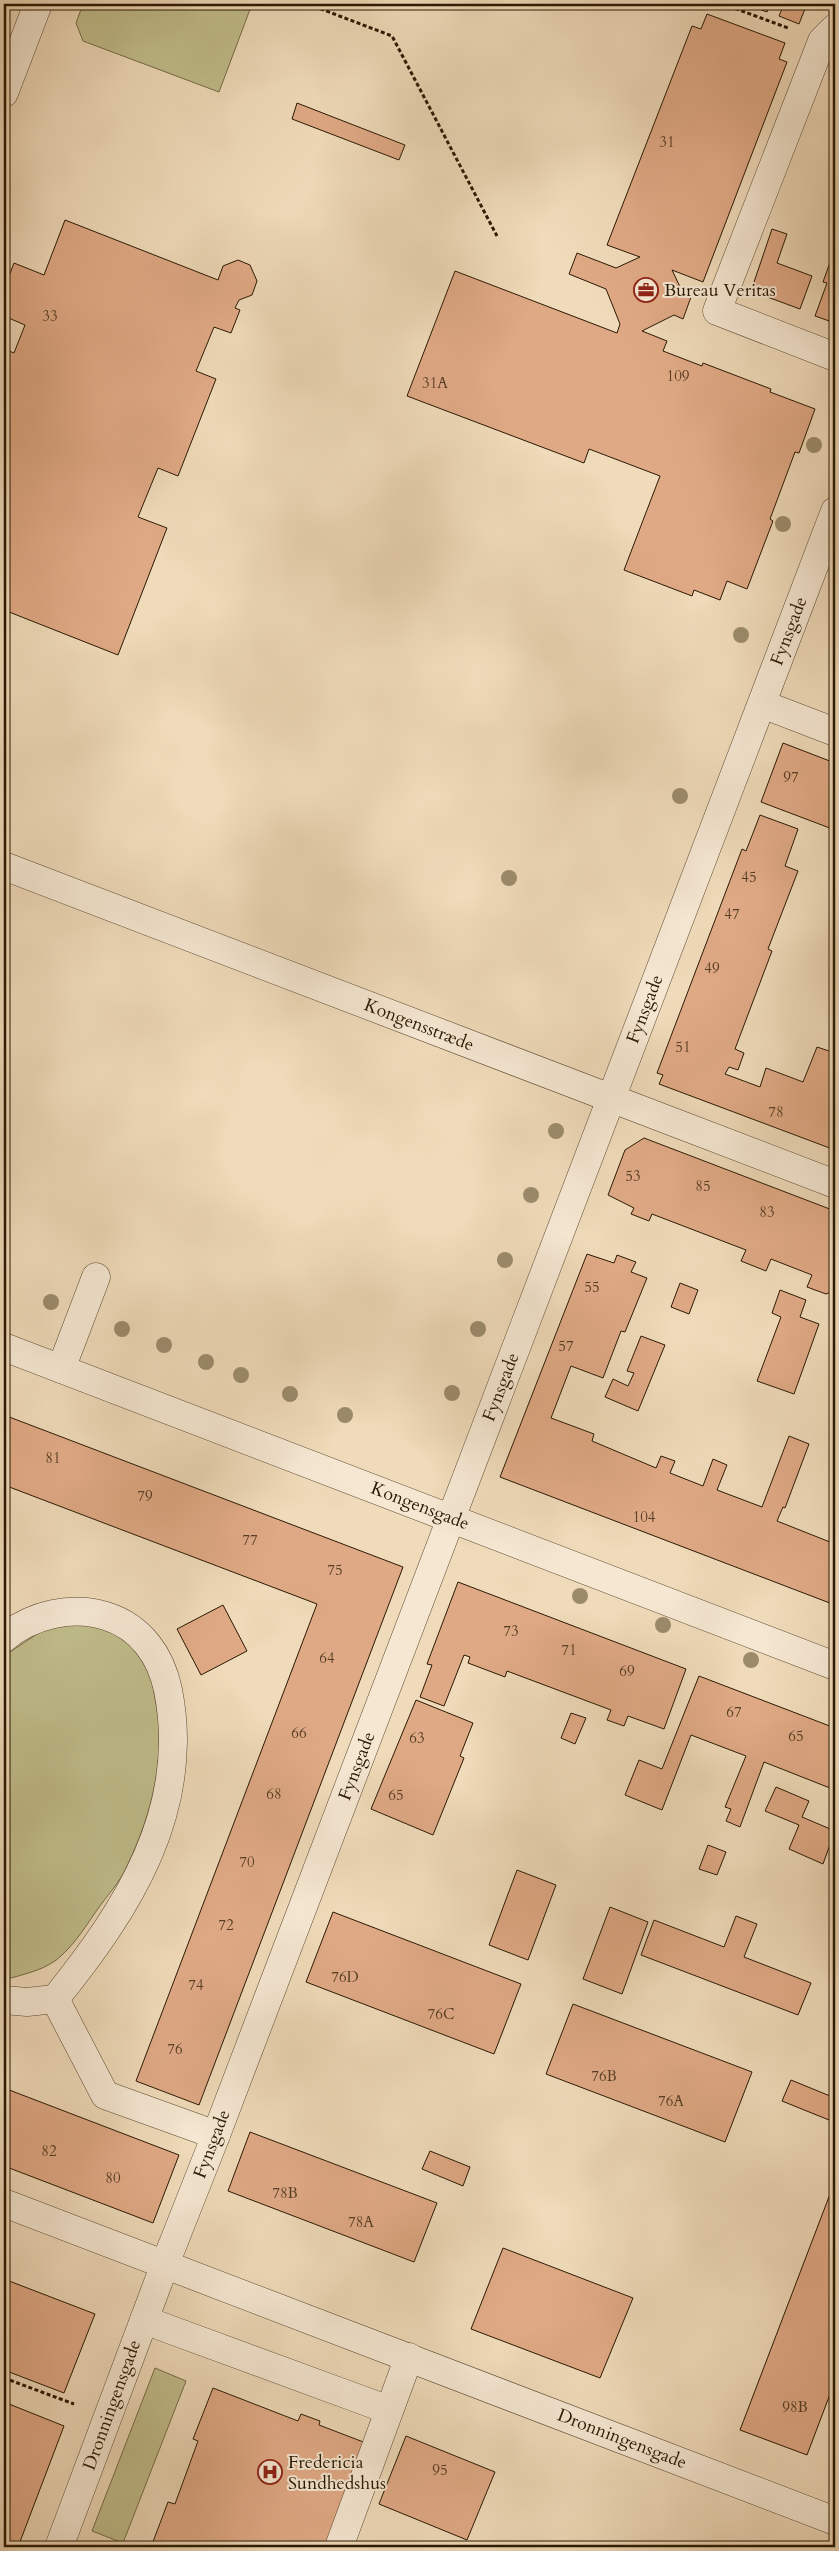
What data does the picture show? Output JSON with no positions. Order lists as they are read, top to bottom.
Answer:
{
  "streets": {
    "street": [
      "Fynsgade",
      "Kongensstræde",
      "Kongensgade",
      "Dronningensgade"
    ]
  },
  "crossings": [
    ["Fynsgade", "Kongensstræde"],
    ["Fynsgade", "Kongensgade"],
    ["Fynsgade", "Dronningensgade"]
  ],
  "places": {
    "office": ["Bureau Veritas"],
    "hospital": ["Fredericia Sundhedshus"]
  },
  "house_numbers": [
    "31",
    "33",
    "109",
    "31A",
    "97",
    "45",
    "47",
    "49",
    "51",
    "78",
    "53",
    "85",
    "83",
    "55",
    "57",
    "81",
    "79",
    "104",
    "77",
    "75",
    "73",
    "71",
    "64",
    "69",
    "67",
    "66",
    "65",
    "63",
    "68",
    "65",
    "70",
    "72",
    "76D",
    "74",
    "76C",
    "76",
    "76B",
    "76A",
    "82",
    "80",
    "78B",
    "78A",
    "98B",
    "95"
  ]
}
